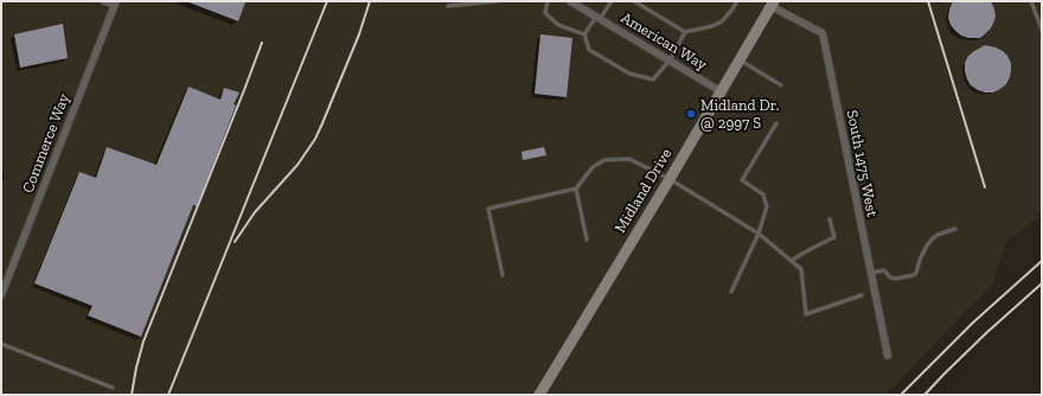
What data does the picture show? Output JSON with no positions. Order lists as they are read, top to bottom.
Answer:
{
  "streets": {
    "street": [
      "American Way",
      "Commerce Way",
      "South 1475 West",
      "Midland Drive"
    ]
  },
  "crossings": [
    ["American Way", "Midland Drive"],
    ["South 1475 West", "Midland Drive"]
  ],
  "places": ["Midland Dr. @ 2997 S"]
}
